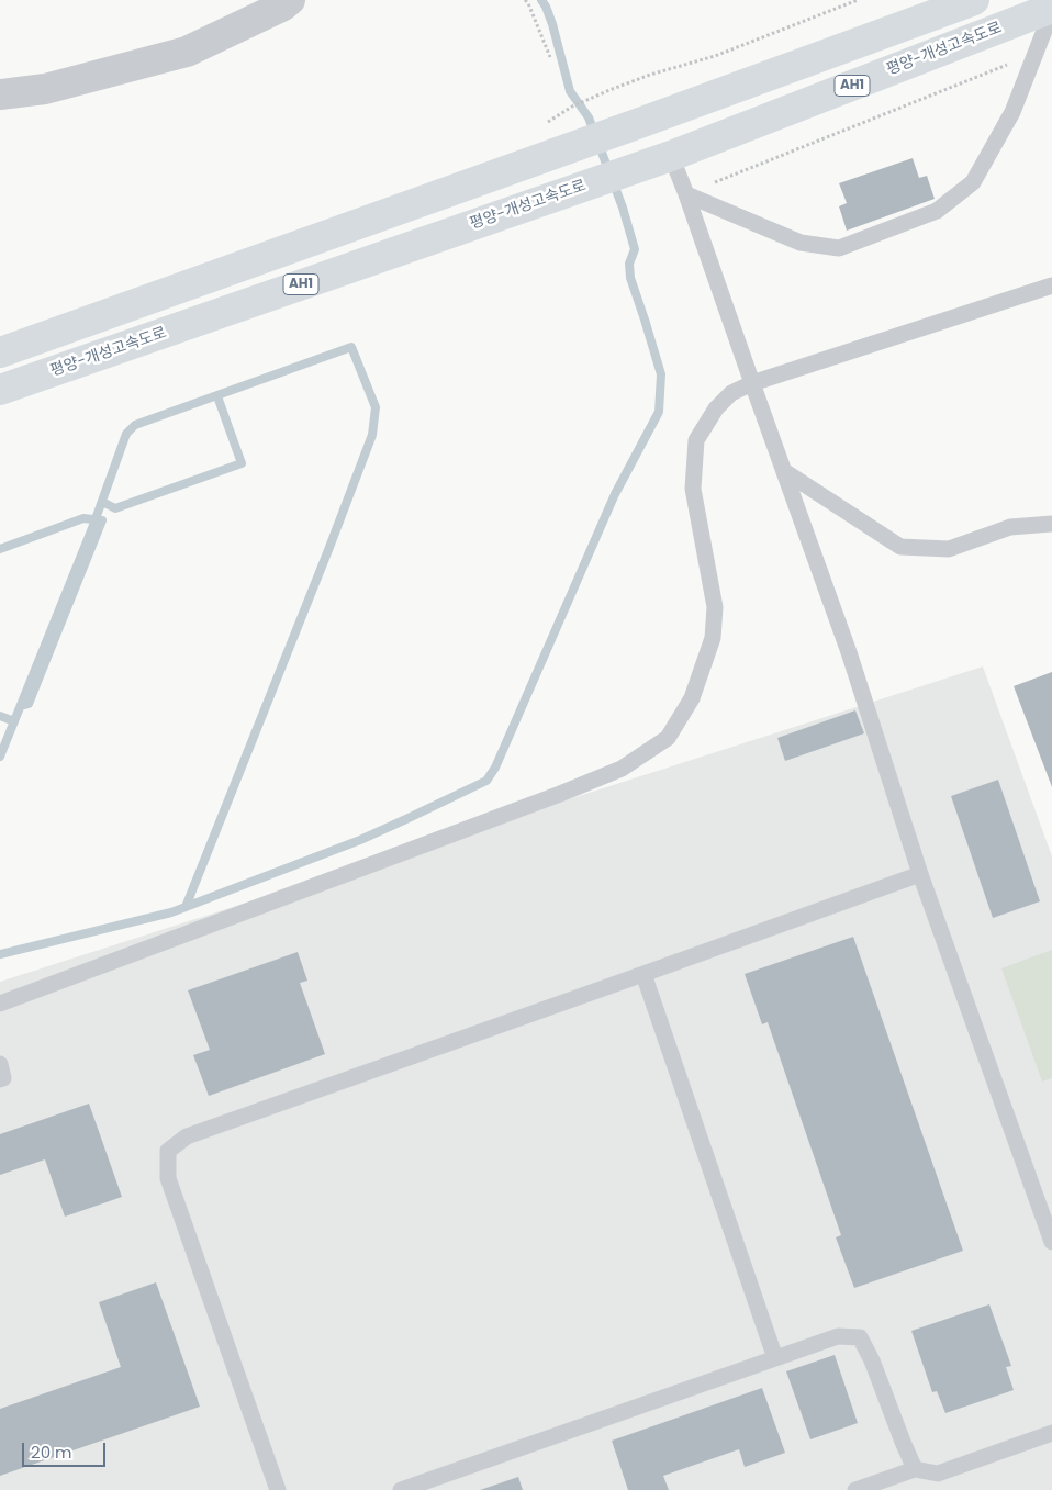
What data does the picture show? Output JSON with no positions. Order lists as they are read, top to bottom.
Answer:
{
  "streets": {
    "highway": ["평양-개성고속도로", "AH1"]
  },
  "scale_bar": "20 m"
}
